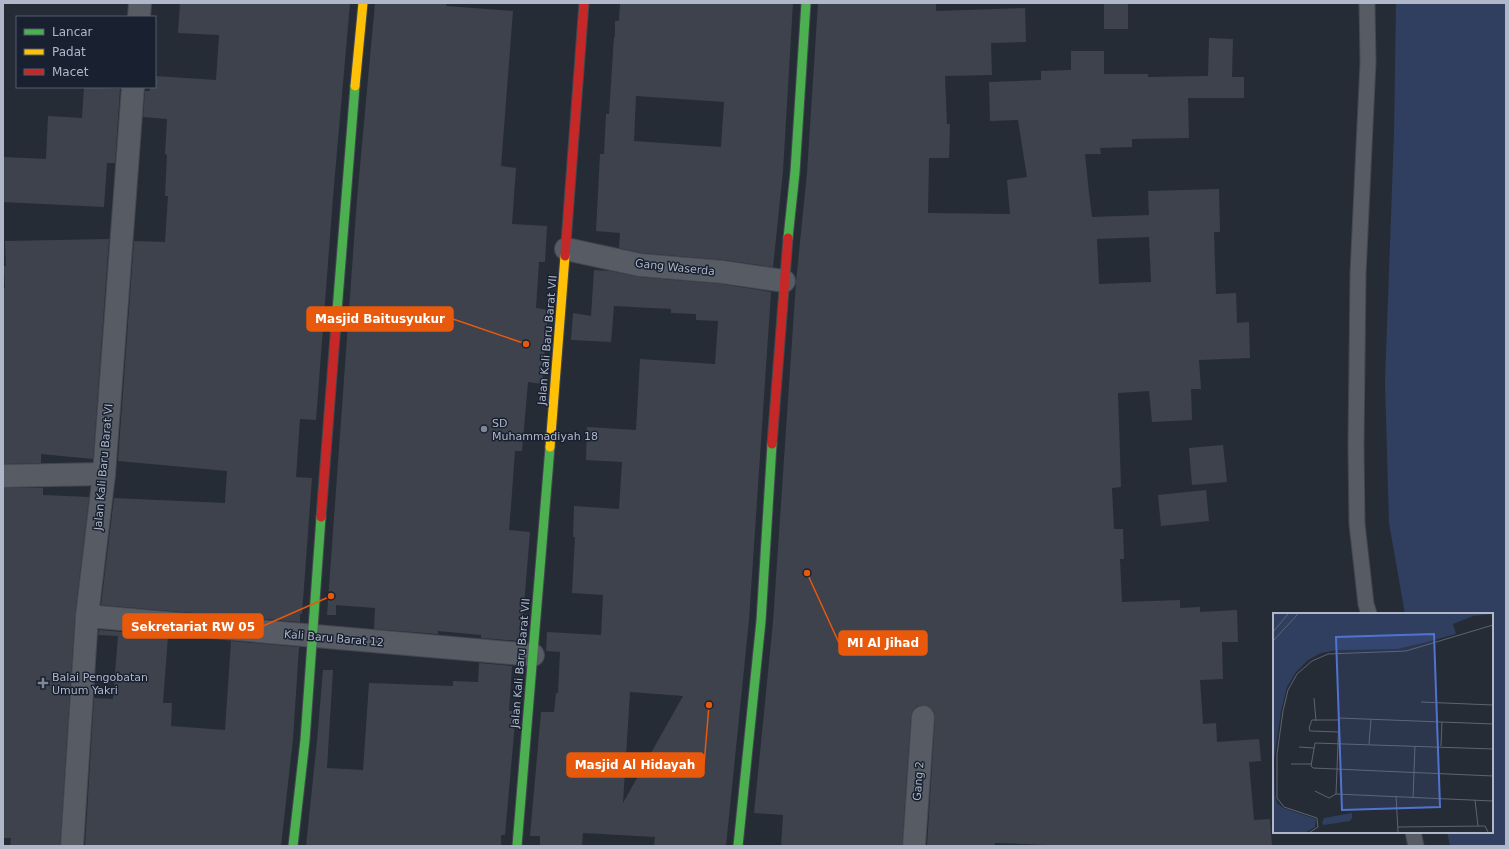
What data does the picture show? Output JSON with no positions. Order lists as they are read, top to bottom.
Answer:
{
  "streets": {
    "street": [
      "Gang Waserda",
      "Jalan Kali Baru Barat VII",
      "Jalan Kali Baru Barat VI",
      "Kali Baru Barat 12",
      "Gang 2"
    ]
  },
  "crossings": [
    ["Gang Waserda", "Jalan Kali Baru Barat VII"],
    ["Jalan Kali Baru Barat VII", "Kali Baru Barat 12"],
    ["Jalan Kali Baru Barat VI", "Kali Baru Barat 12"]
  ],
  "places": {
    "other": [
      "Masjid Baitusyukur",
      "SD Muhammadiyah 18",
      "MI Al Jihad",
      "Sekretariat RW 05",
      "Masjid Al Hidayah"
    ],
    "health": ["Balai Pengobatan Umum Yakri"]
  },
  "legend": ["Lancar", "Padat", "Macet"]
}
